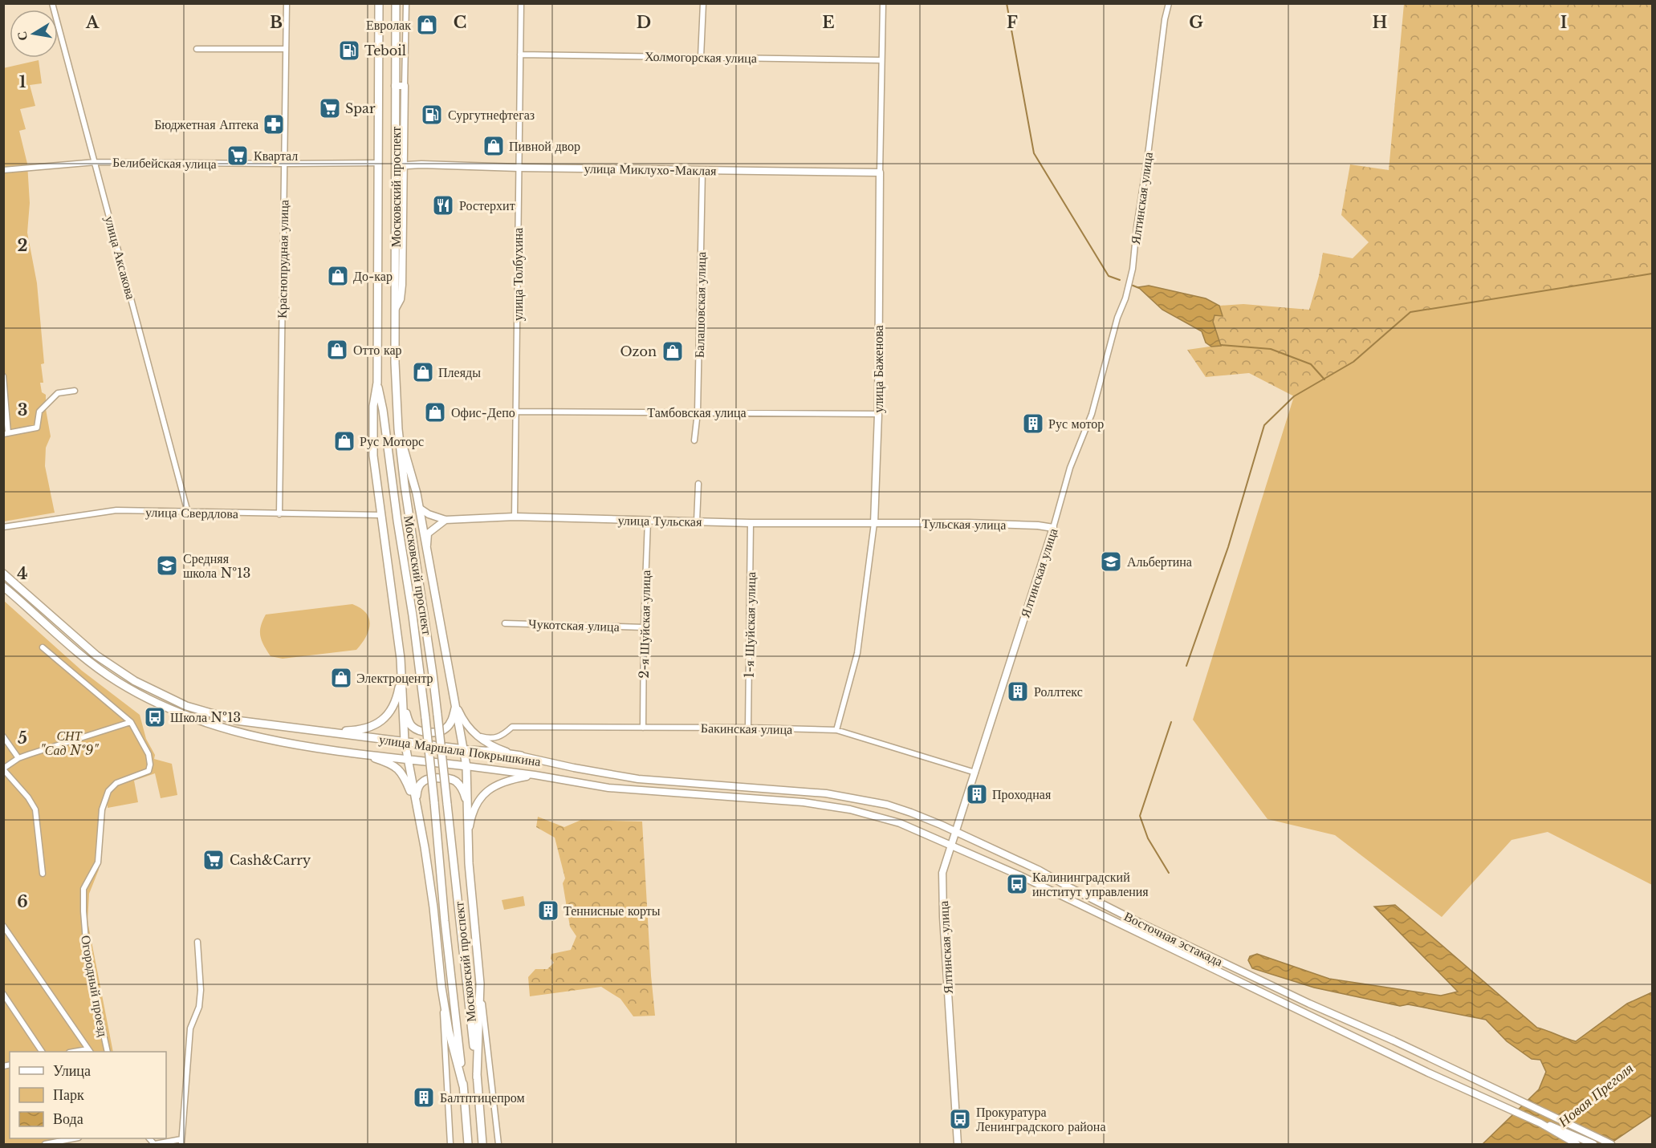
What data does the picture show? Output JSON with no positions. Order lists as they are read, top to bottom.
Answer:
{
  "streets": {
    "main road": [
      "улица Миклухо-Маклая",
      "Московский проспект",
      "Ялтинская улица",
      "улица Баженова",
      "улица Тульская",
      "Тульская улица",
      "улица Маршала Покрышкина",
      "Восточная эстакада"
    ],
    "street": [
      "Холмогорская улица",
      "Белибейская улица",
      "улица Аксакова",
      "Краснопрудная улица",
      "улица Толбухина",
      "Балашовская улица",
      "Тамбовская улица",
      "улица Свердлова",
      "2-я Шуйская улица",
      "Чукотская улица",
      "1-я Шуйская улица",
      "Бакинская улица",
      "Огородный проезд"
    ]
  },
  "crossings": [
    ["Холмогорская улица", "улица Толбухина"],
    ["Холмогорская улица", "улица Баженова"],
    ["Белибейская улица", "Московский проспект"],
    ["Белибейская улица", "улица Аксакова"],
    ["Белибейская улица", "Краснопрудная улица"],
    ["улица Миклухо-Маклая", "Московский проспект"],
    ["улица Миклухо-Маклая", "улица Толбухина"],
    ["улица Миклухо-Маклая", "Балашовская улица"],
    ["улица Миклухо-Маклая", "улица Баженова"],
    ["Ялтинская улица", "Тульская улица"],
    ["Ялтинская улица", "Бакинская улица"],
    ["Ялтинская улица", "улица Маршала Покрышкина"],
    ["Ялтинская улица", "Восточная эстакада"],
    ["улица Аксакова", "улица Свердлова"],
    ["Краснопрудная улица", "улица Свердлова"],
    ["улица Толбухина", "Тамбовская улица"],
    ["улица Толбухина", "улица Тульская"],
    ["Балашовская улица", "Тамбовская улица"],
    ["улица Баженова", "Тамбовская улица"],
    ["улица Баженова", "улица Тульская"],
    ["улица Баженова", "Тульская улица"],
    ["улица Баженова", "Бакинская улица"],
    ["улица Тульская", "Тульская улица"],
    ["улица Тульская", "2-я Шуйская улица"],
    ["улица Тульская", "1-я Шуйская улица"],
    ["2-я Шуйская улица", "Чукотская улица"],
    ["2-я Шуйская улица", "Бакинская улица"],
    ["1-я Шуйская улица", "Бакинская улица"],
    ["улица Маршала Покрышкина", "Восточная эстакада"]
  ],
  "water": ["Новая Преголя"],
  "parks": ["СНТ \"Сад №9\""],
  "places": {
    "shop": [
      "Евролак",
      "Пивной двор",
      "До-кар",
      "Отто кар",
      "Ozon",
      "Плеяды",
      "Офис-Депо",
      "Рус Моторс",
      "Электроцентр"
    ],
    "fuel station": ["Teboil", "Сургутнефтегаз"],
    "supermarket": ["Spar", "Квартал", "Cash&Carry"],
    "pharmacy": ["Бюджетная Аптека"],
    "restaurant": ["Ростерхит"],
    "building": [
      "Рус мотор",
      "Роллтекс",
      "Проходная",
      "Теннисные корты",
      "Балтптицепром"
    ],
    "school or university": ["Альбертина", "Средняя школа №13"],
    "bus stop": ["Школа №13", "Калининградский институт управления", "Прокуратура Ленинградского района"]
  },
  "legend": ["Улица", "Парк", "Вода"],
  "north": "left",
  "grid": {
    "columns": [
      "A",
      "B",
      "C",
      "D",
      "E",
      "F",
      "G",
      "H",
      "I"
    ],
    "rows": [
      "1",
      "2",
      "3",
      "4",
      "5",
      "6"
    ]
  }
}
